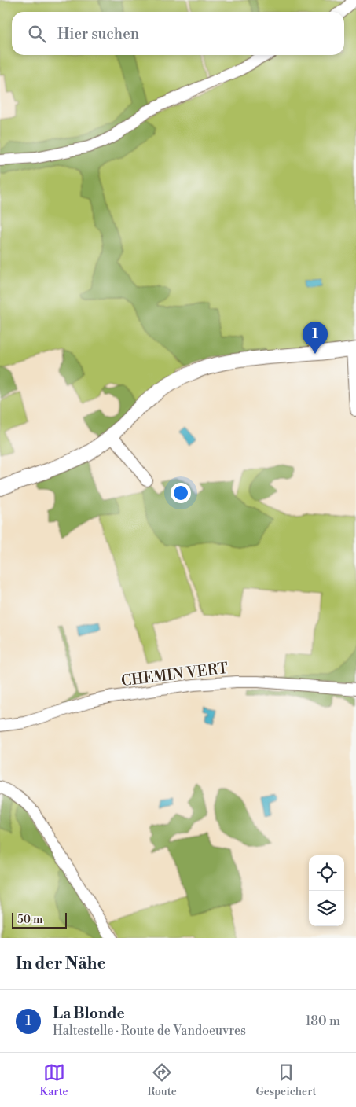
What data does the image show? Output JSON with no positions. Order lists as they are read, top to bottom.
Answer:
{
  "streets": {
    "street": ["CHEMIN VERT"]
  },
  "scale_bar": "50 m",
  "page": {
    "search": "Hier suchen",
    "pins": "1",
    "scale": "50 m",
    "heading": "In der Nähe",
    "list": [
      {
        "mark": "1",
        "name": "La Blonde",
        "note": "Haltestelle · Route de Vandoeuvres",
        "value": "180 m"
      }
    ],
    "nav": ["Karte", "Route", "Gespeichert"]
  }
}
